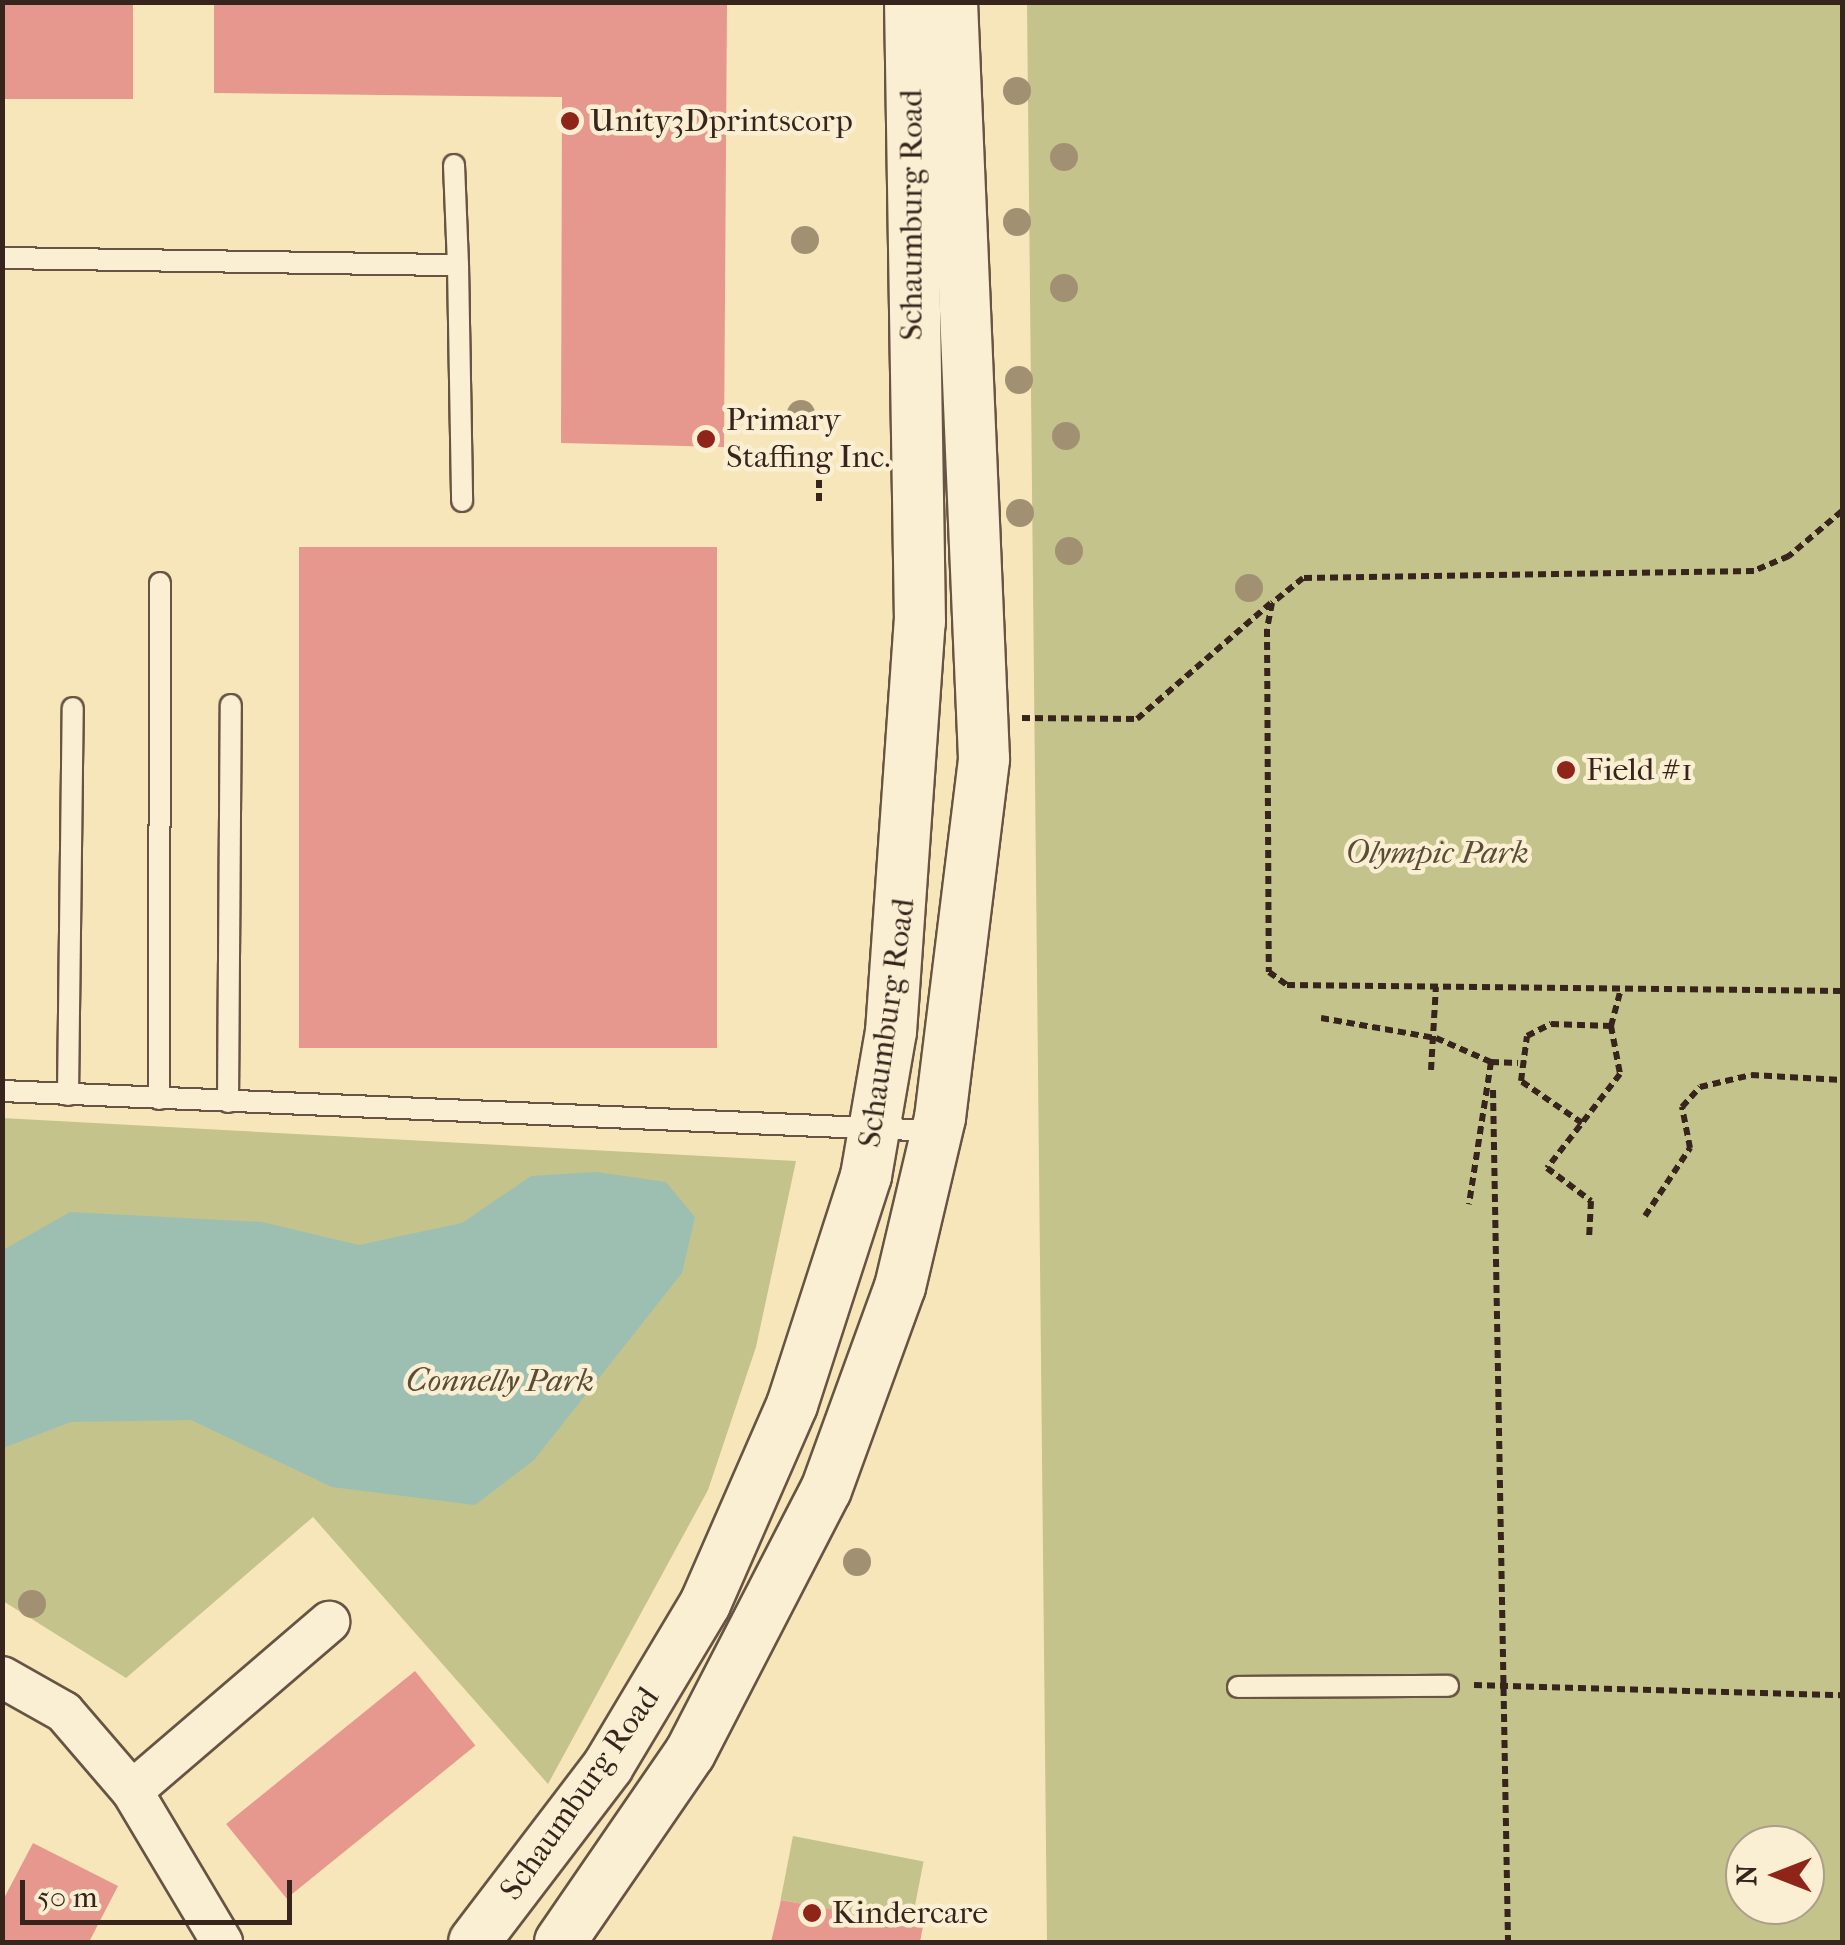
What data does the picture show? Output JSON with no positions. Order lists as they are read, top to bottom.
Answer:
{
  "streets": {
    "street": ["Schaumburg Road"]
  },
  "parks": ["Olympic Park", "Connelly Park"],
  "places": [
    "Unity3Dprintscorp",
    "Primary Staffing Inc.",
    "Field #1",
    "Kindercare"
  ],
  "scale_bar": "50 m",
  "north": "left"
}
